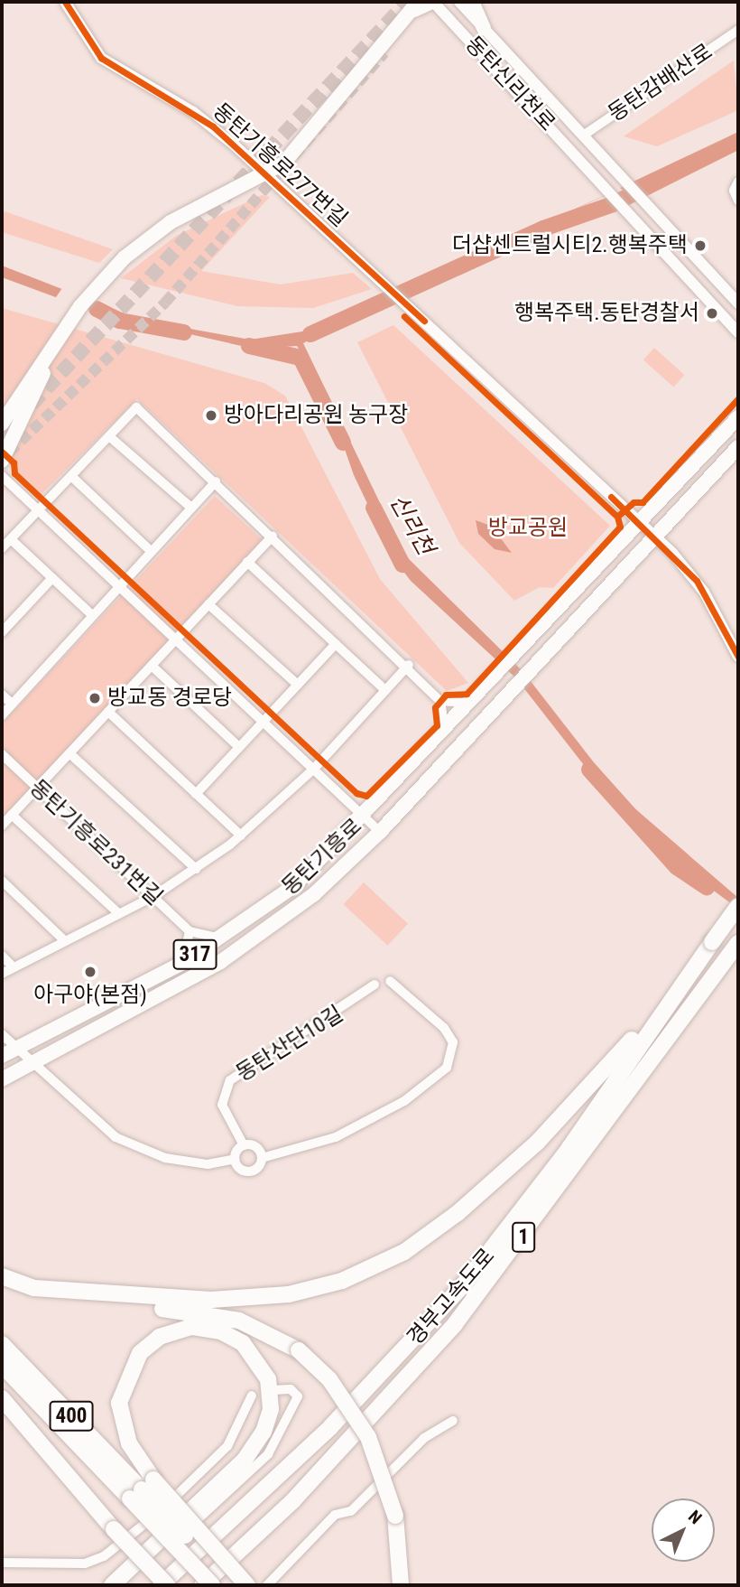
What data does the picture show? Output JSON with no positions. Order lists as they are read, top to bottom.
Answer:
{
  "streets": {
    "highway": ["1", "경부고속도로", "400"],
    "main road": ["동탄기흥로", "317"],
    "street": [
      "동탄감배산로",
      "동탄신리천로",
      "동탄기흥로277번길",
      "동탄기흥로231번길",
      "동탄산단10길"
    ]
  },
  "crossings": [
    ["동탄감배산로", "동탄신리천로"],
    ["동탄기흥로277번길", "동탄기흥로"]
  ],
  "water": ["신리천"],
  "parks": ["방교공원"],
  "places": [
    "더샵센트럴시티2.행복주택",
    "행복주택.동탄경찰서",
    "방아다리공원 농구장",
    "방교동 경로당",
    "아구야(본점)"
  ],
  "north": "top right"
}
